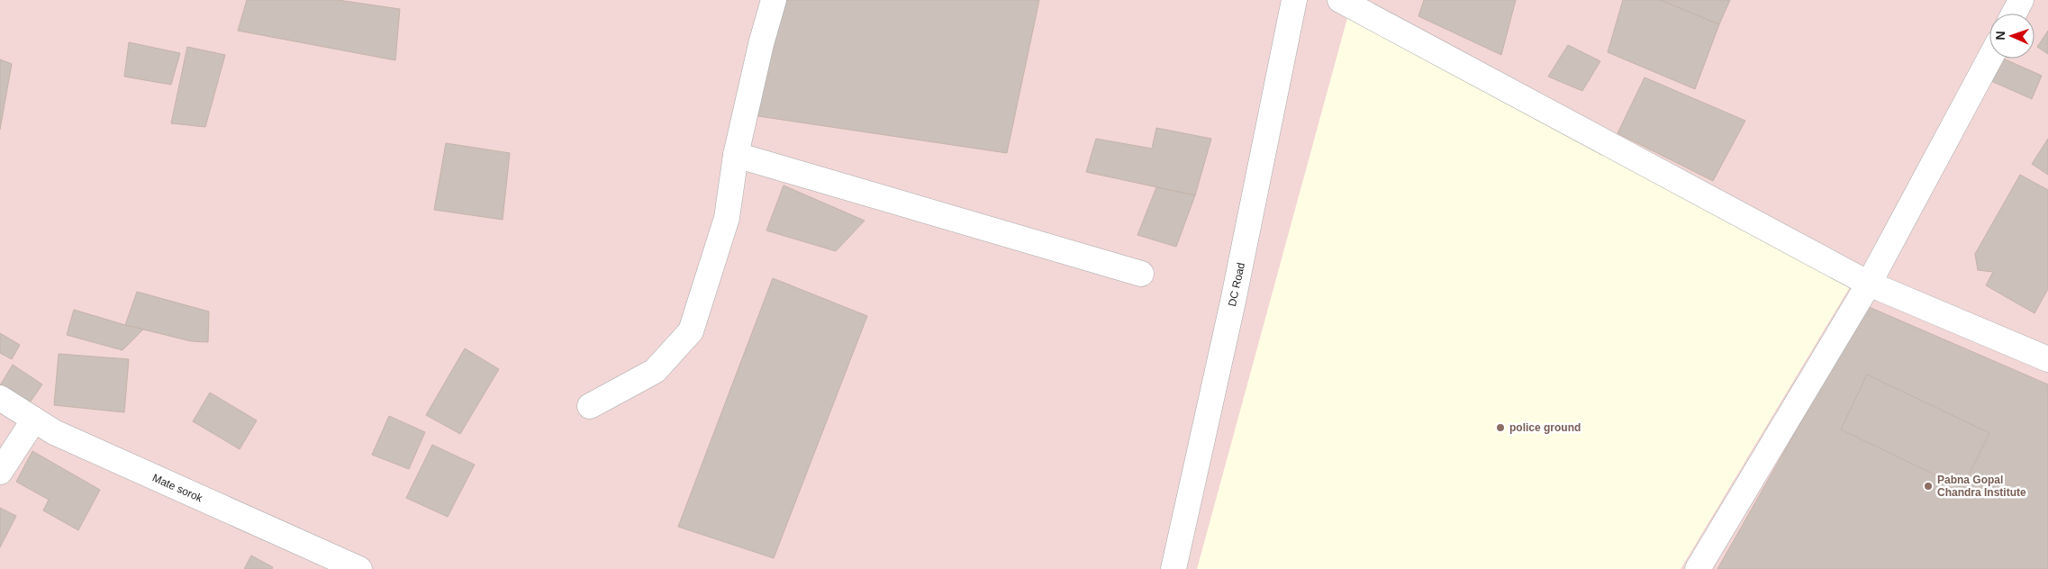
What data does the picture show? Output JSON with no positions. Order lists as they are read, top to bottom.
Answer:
{
  "streets": {
    "street": ["DC Road", "Mate sorok"]
  },
  "places": ["police ground", "Pabna Gopal Chandra Institute"],
  "north": "left"
}
